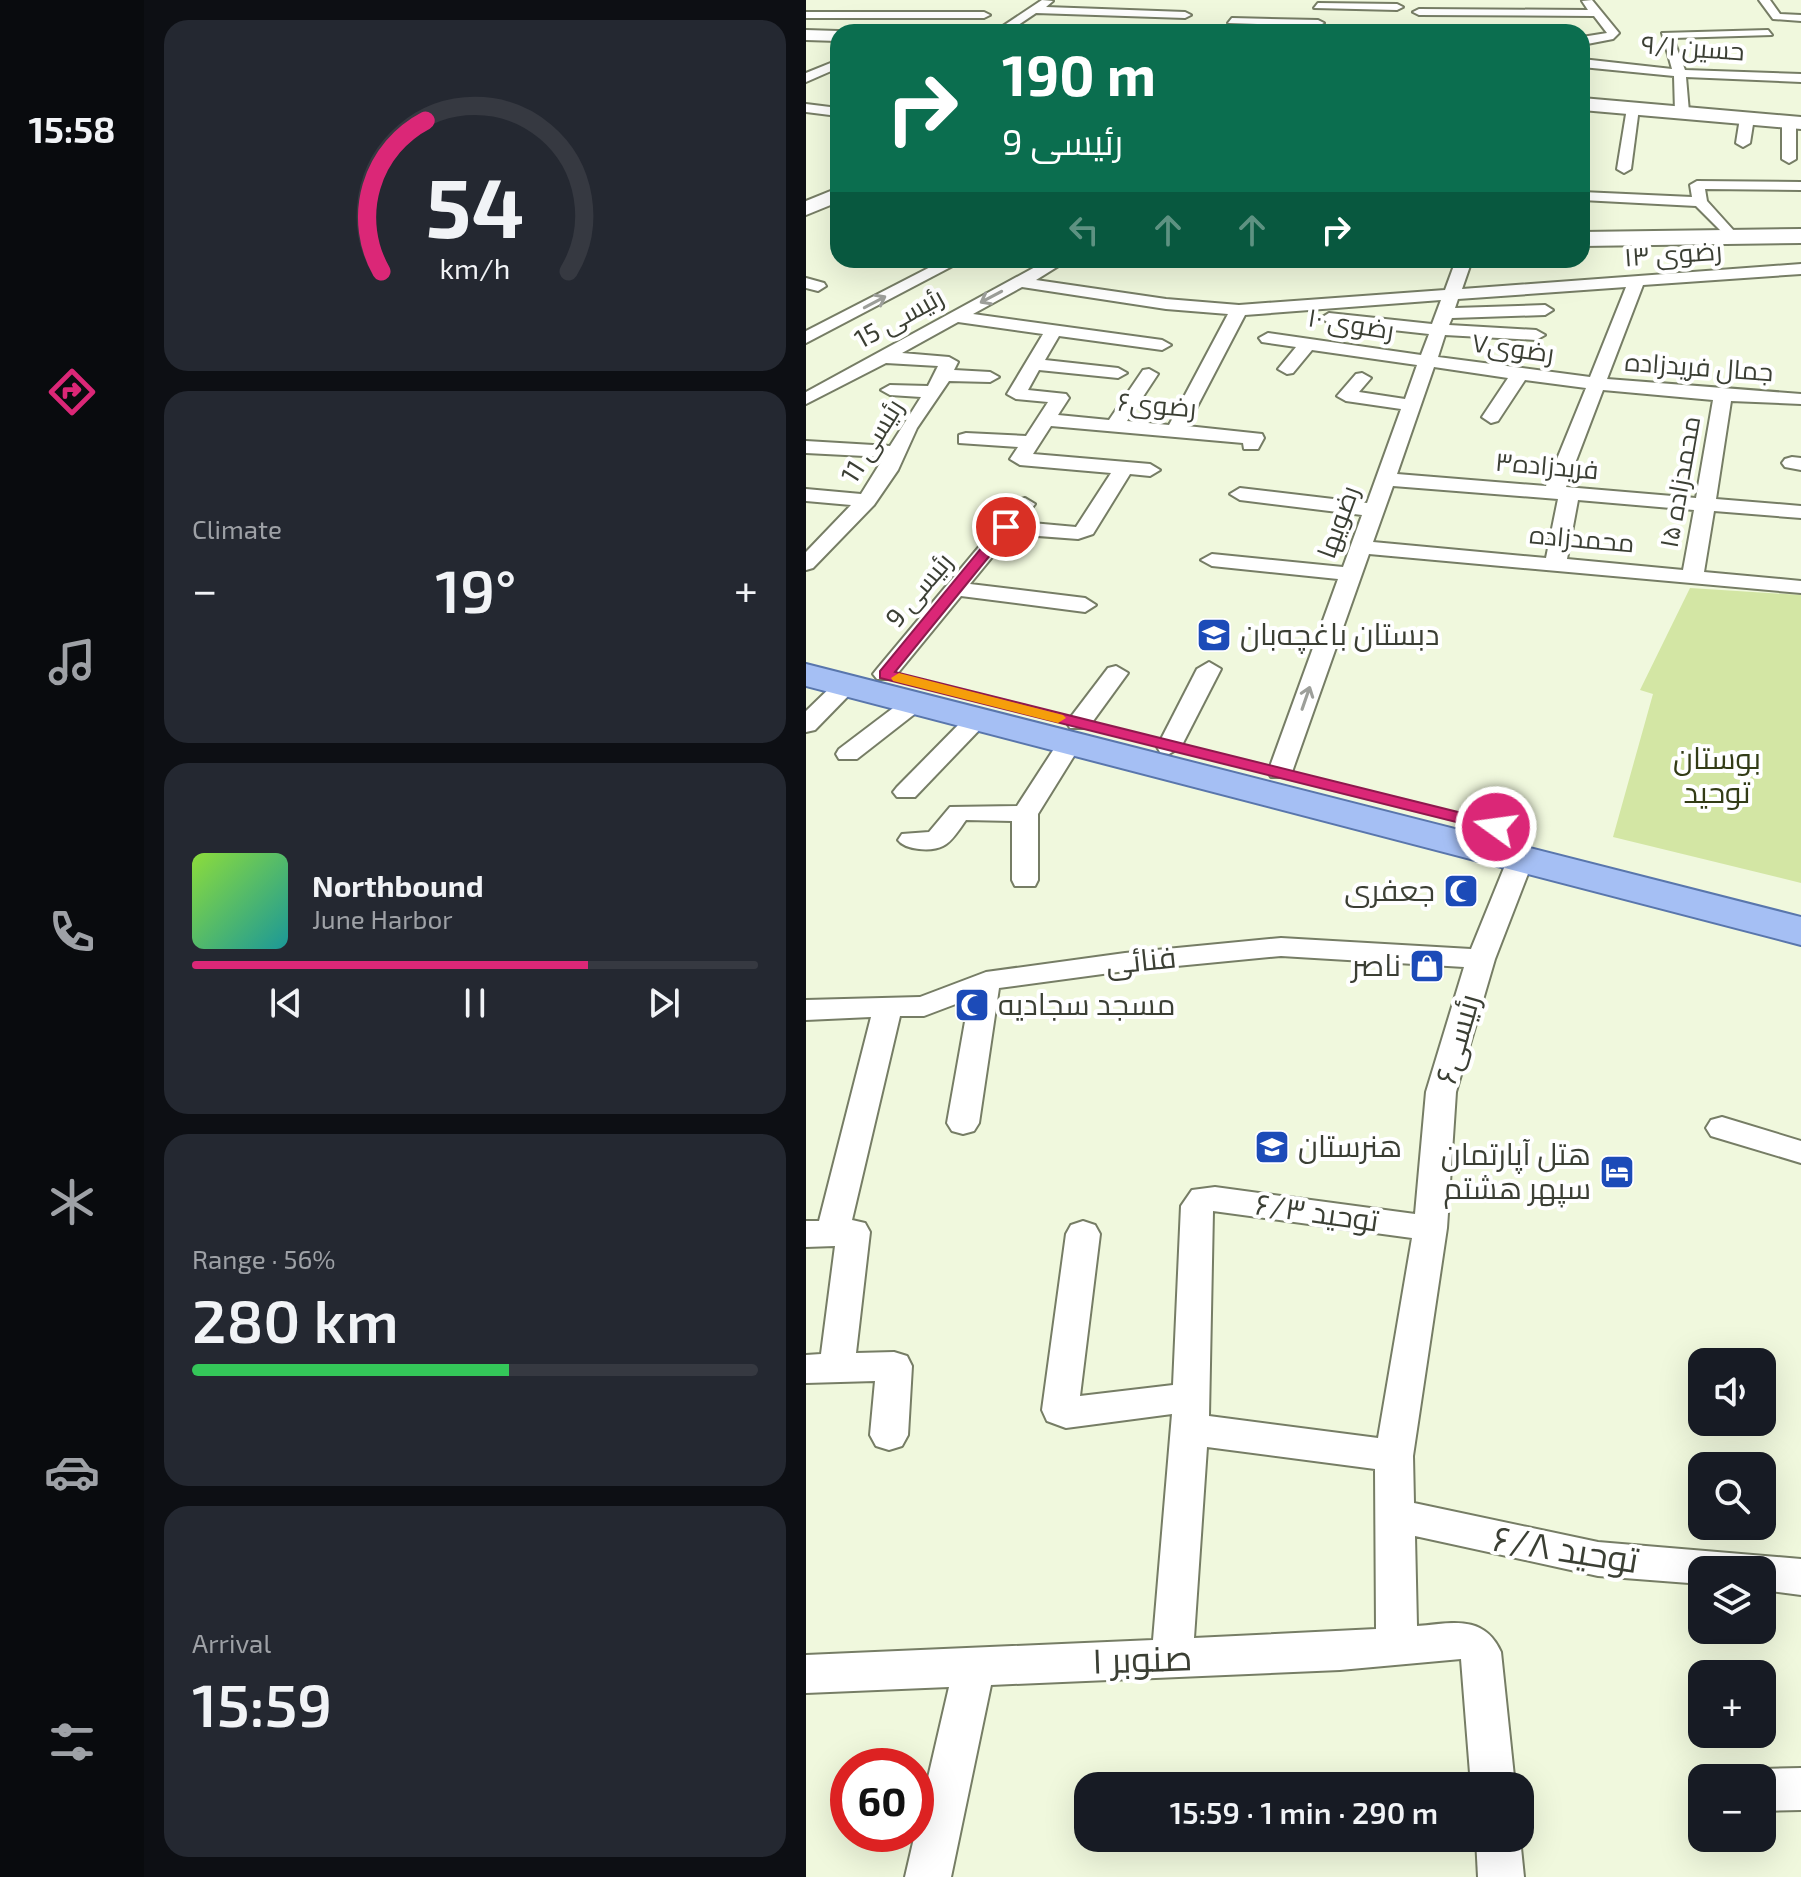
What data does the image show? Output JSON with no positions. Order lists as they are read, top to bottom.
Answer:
{
  "streets": {
    "street": [
      "حسین ۹/۱",
      "رضوی ۱۳",
      "رئیسی 15",
      "رضوی ۱۰",
      "رضوی۷",
      "جمال فریدزاده",
      "رضوی۶",
      "رئیسی 11",
      "فریدزاده۳",
      "محمدزاده ۱۵",
      "رضویها",
      "محمدزاده",
      "رئیسی 9",
      "فنائی",
      "رئیسی۶",
      "توحید ۶/۳",
      "توحید ۶/۸",
      "صنوبر ۱"
    ]
  },
  "crossings": [
    ["رضوی ۱۳", "رضویها"],
    ["رضوی ۱۰", "رضوی۷"],
    ["رضوی ۱۰", "رضویها"],
    ["رضوی۷", "جمال فریدزاده"],
    ["رضوی۷", "رضویها"],
    ["جمال فریدزاده", "محمدزاده ۱۵"],
    ["فریدزاده۳", "محمدزاده ۱۵"],
    ["فریدزاده۳", "رضویها"],
    ["محمدزاده ۱۵", "محمدزاده"],
    ["رضویها", "محمدزاده"],
    ["فنائی", "رئیسی۶"],
    ["رئیسی۶", "توحید ۶/۳"],
    ["رئیسی۶", "توحید ۶/۸"],
    ["رئیسی۶", "صنوبر ۱"]
  ],
  "parks": ["بوستان توحید"],
  "places": {
    "school or university": ["دبستان باغچه‌بان", "هنرستان"],
    "mosque": ["جعفری", "مسجد سجادیه"],
    "shop": ["ناصر"],
    "hotel": ["هتل آپارتمان سپهر هشتم"]
  },
  "page": {
    "tabs": "15:58",
    "turn": ["190 m", "رئیسی 9"],
    "tile": [
      "Climate",
      ["Range · 56%", "280 km"],
      ["Arrival", "15:59"]
    ],
    "heat": ["−", "19°", "+"],
    "song": ["Northbound", "June Harbor"],
    "map_buttons": ["+", "−"],
    "limit": "60",
    "trip": "15:59 · 1 min · 290 m",
    "gauge": ["54", "km/h"]
  }
}
